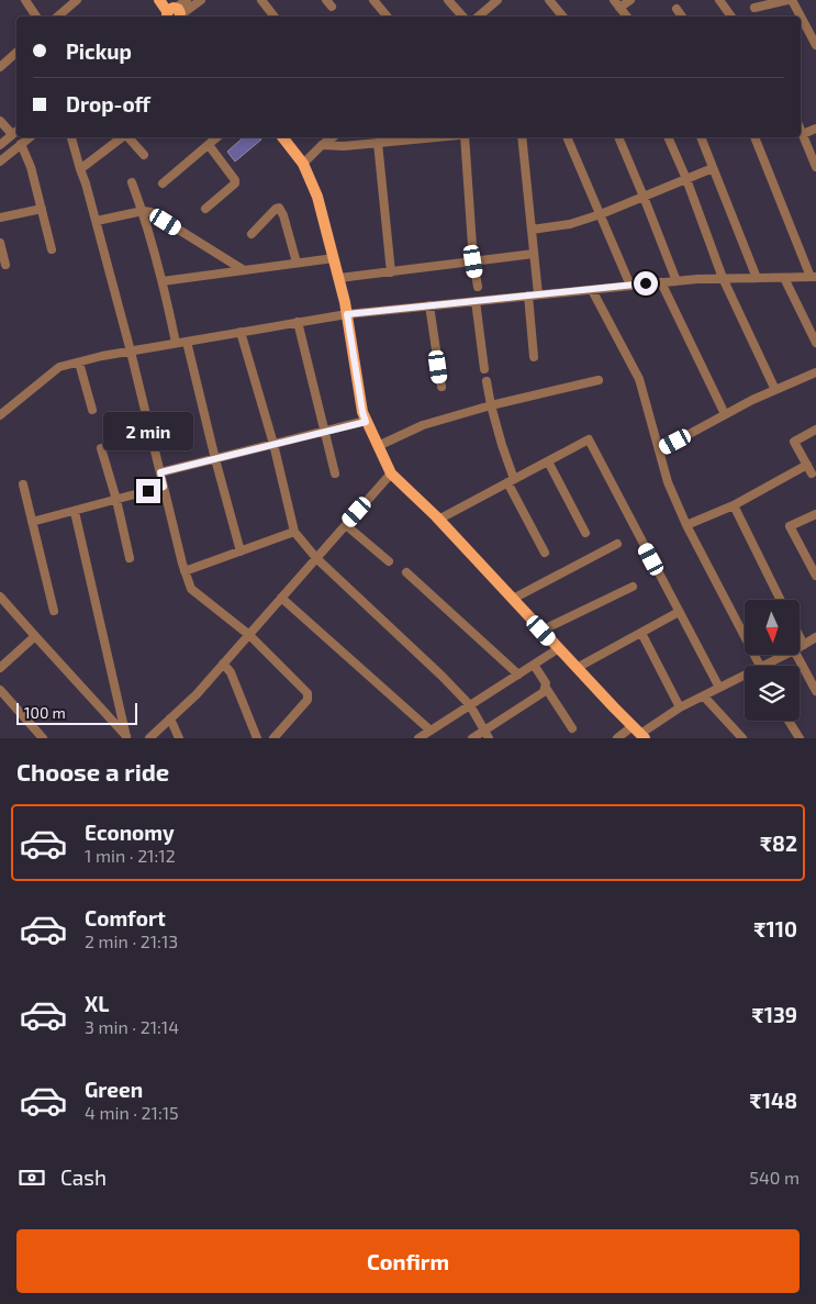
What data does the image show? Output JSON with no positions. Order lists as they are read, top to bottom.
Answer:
{
  "scale_bar": "100 m",
  "north": "bottom",
  "page": {
    "banner": ["Pickup", "Drop-off"],
    "bubble": "2 min",
    "scale": "100 m",
    "heading": "Choose a ride",
    "list": [
      {
        "name": "Economy",
        "note": "1 min · 21:12",
        "value": "₹82"
      },
      {
        "name": "Comfort",
        "note": "2 min · 21:13",
        "value": "₹110"
      },
      {
        "name": "XL",
        "note": "3 min · 21:14",
        "value": "₹139"
      },
      {
        "name": "Green",
        "note": "4 min · 21:15",
        "value": "₹148"
      }
    ],
    "pay": ["Cash", "540 m"],
    "buttons": "Confirm"
  }
}
